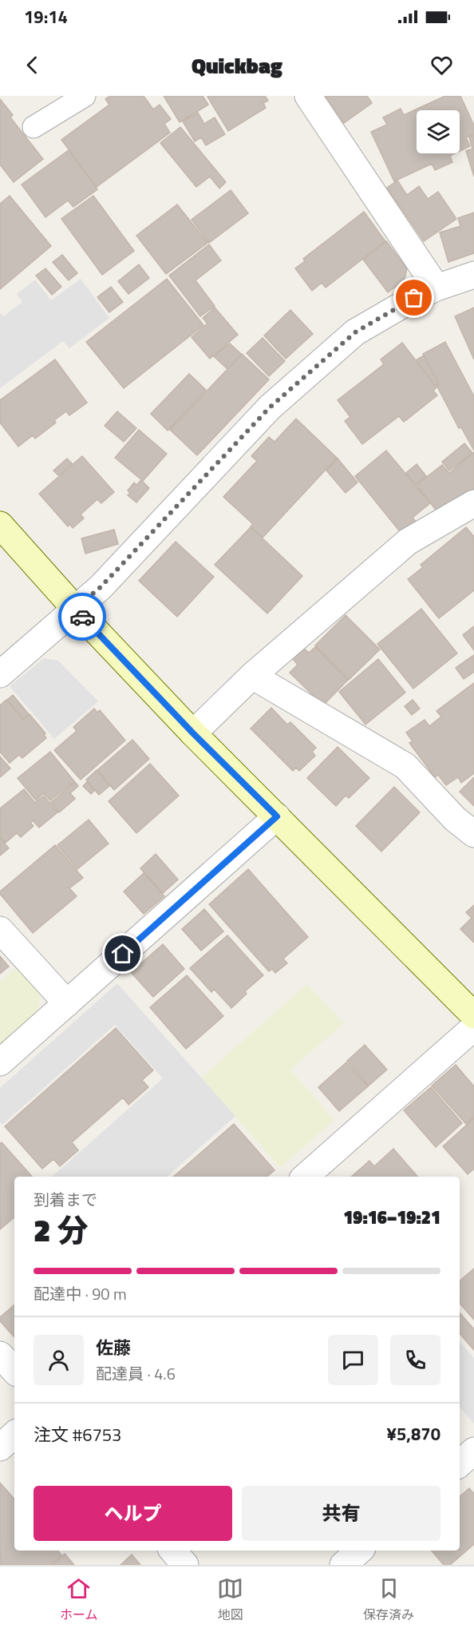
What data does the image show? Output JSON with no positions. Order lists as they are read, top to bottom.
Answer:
{
  "page": {
    "status": "19:14",
    "header": "Quickbag",
    "heading": ["2 分", "到着まで", "19:16–19:21"],
    "panel": [
      "佐藤",
      "配達員 · 4.6",
      "注文 #6753",
      "¥5,870"
    ],
    "bar": "配達中 · 90 m",
    "buttons": ["ヘルプ", "共有"],
    "tabs": ["ホーム", "地図", "保存済み"]
  }
}
